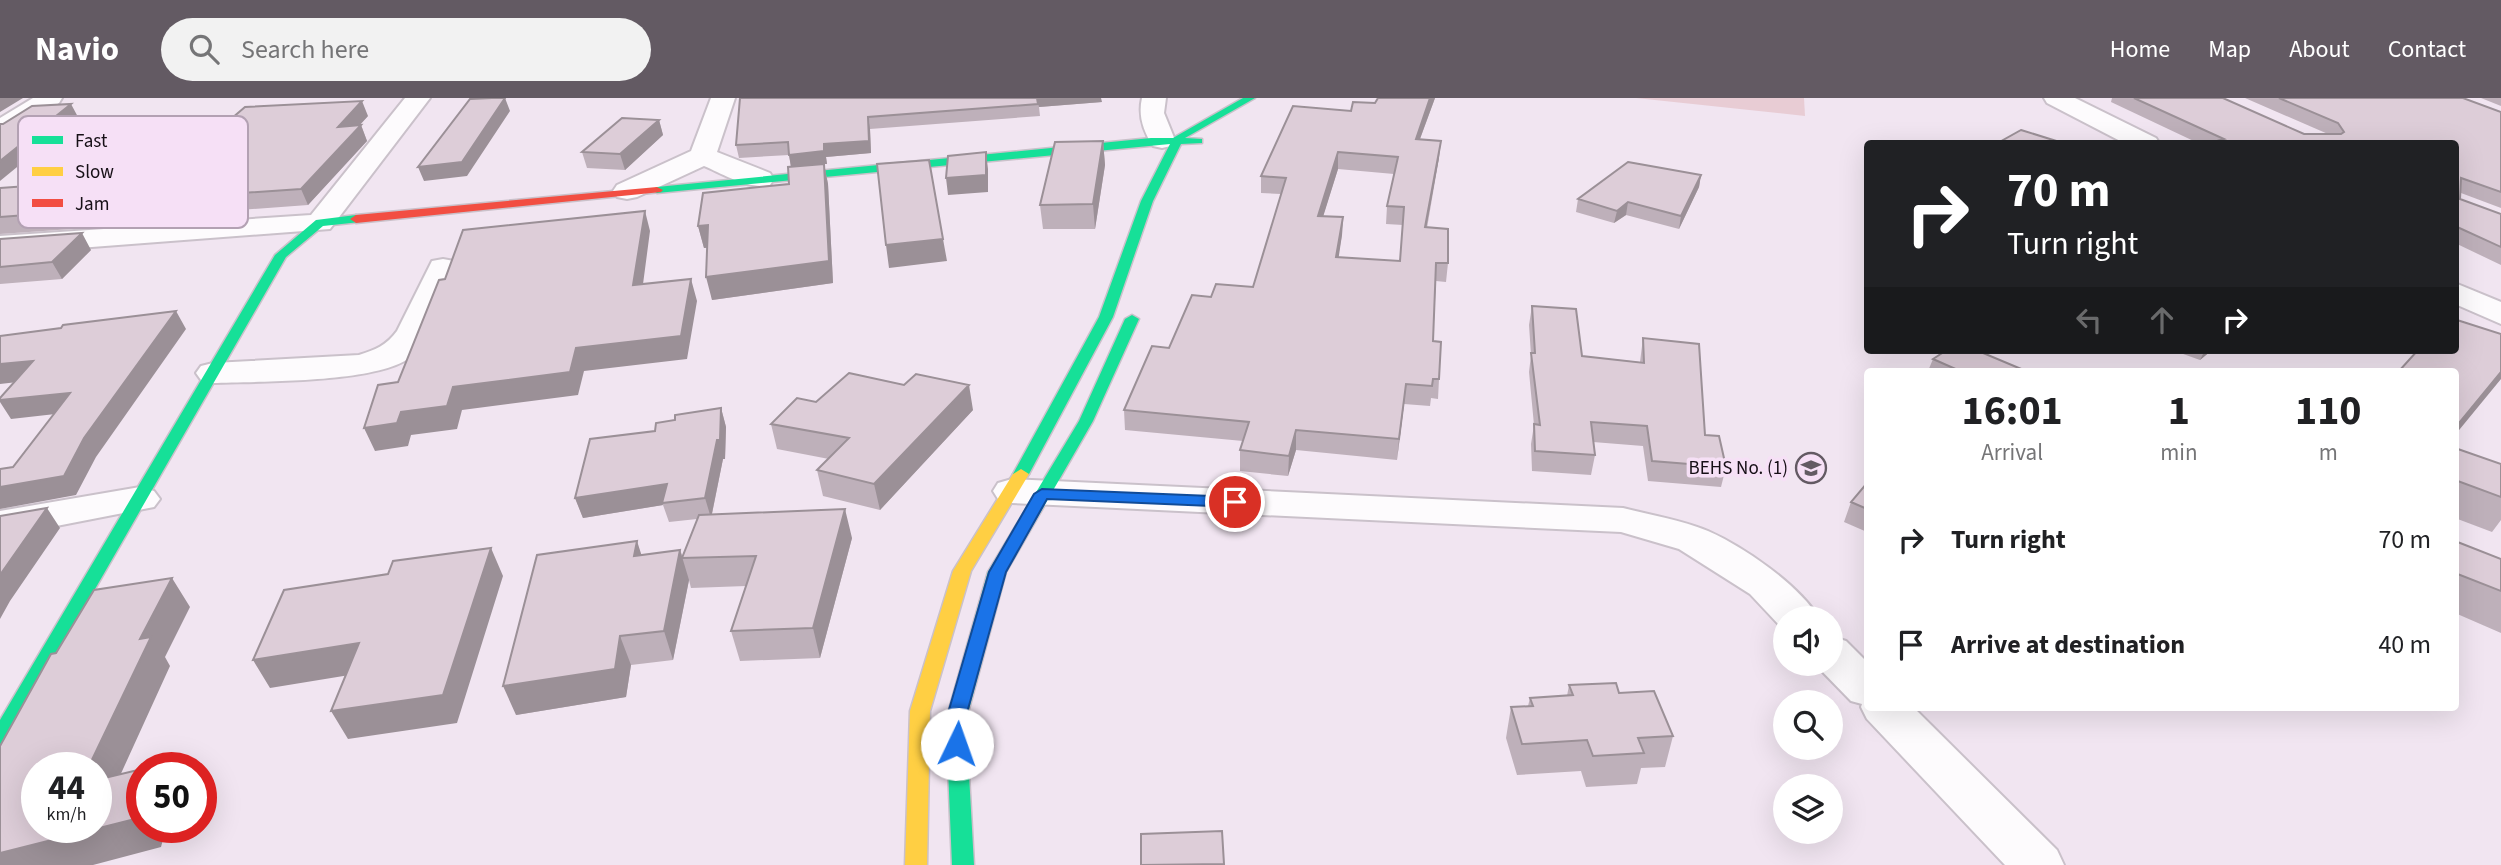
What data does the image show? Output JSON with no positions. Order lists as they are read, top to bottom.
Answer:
{
  "places": {
    "school or university": ["BEHS No. (1)"]
  },
  "legend": ["Fast", "Slow", "Jam"],
  "page": {
    "header": "Navio",
    "search": "Search here",
    "nav": [
      "Home",
      "Map",
      "About",
      "Contact"
    ],
    "turn": ["70 m", "Turn right"],
    "eta": [
      "16:01",
      "Arrival",
      "1",
      "min",
      "110",
      "m"
    ],
    "list": [
      {
        "name": "Turn right",
        "value": "70 m"
      },
      {
        "name": "Arrive at destination",
        "value": "40 m"
      }
    ],
    "speed": "44 km/h",
    "limit": "50"
  }
}
